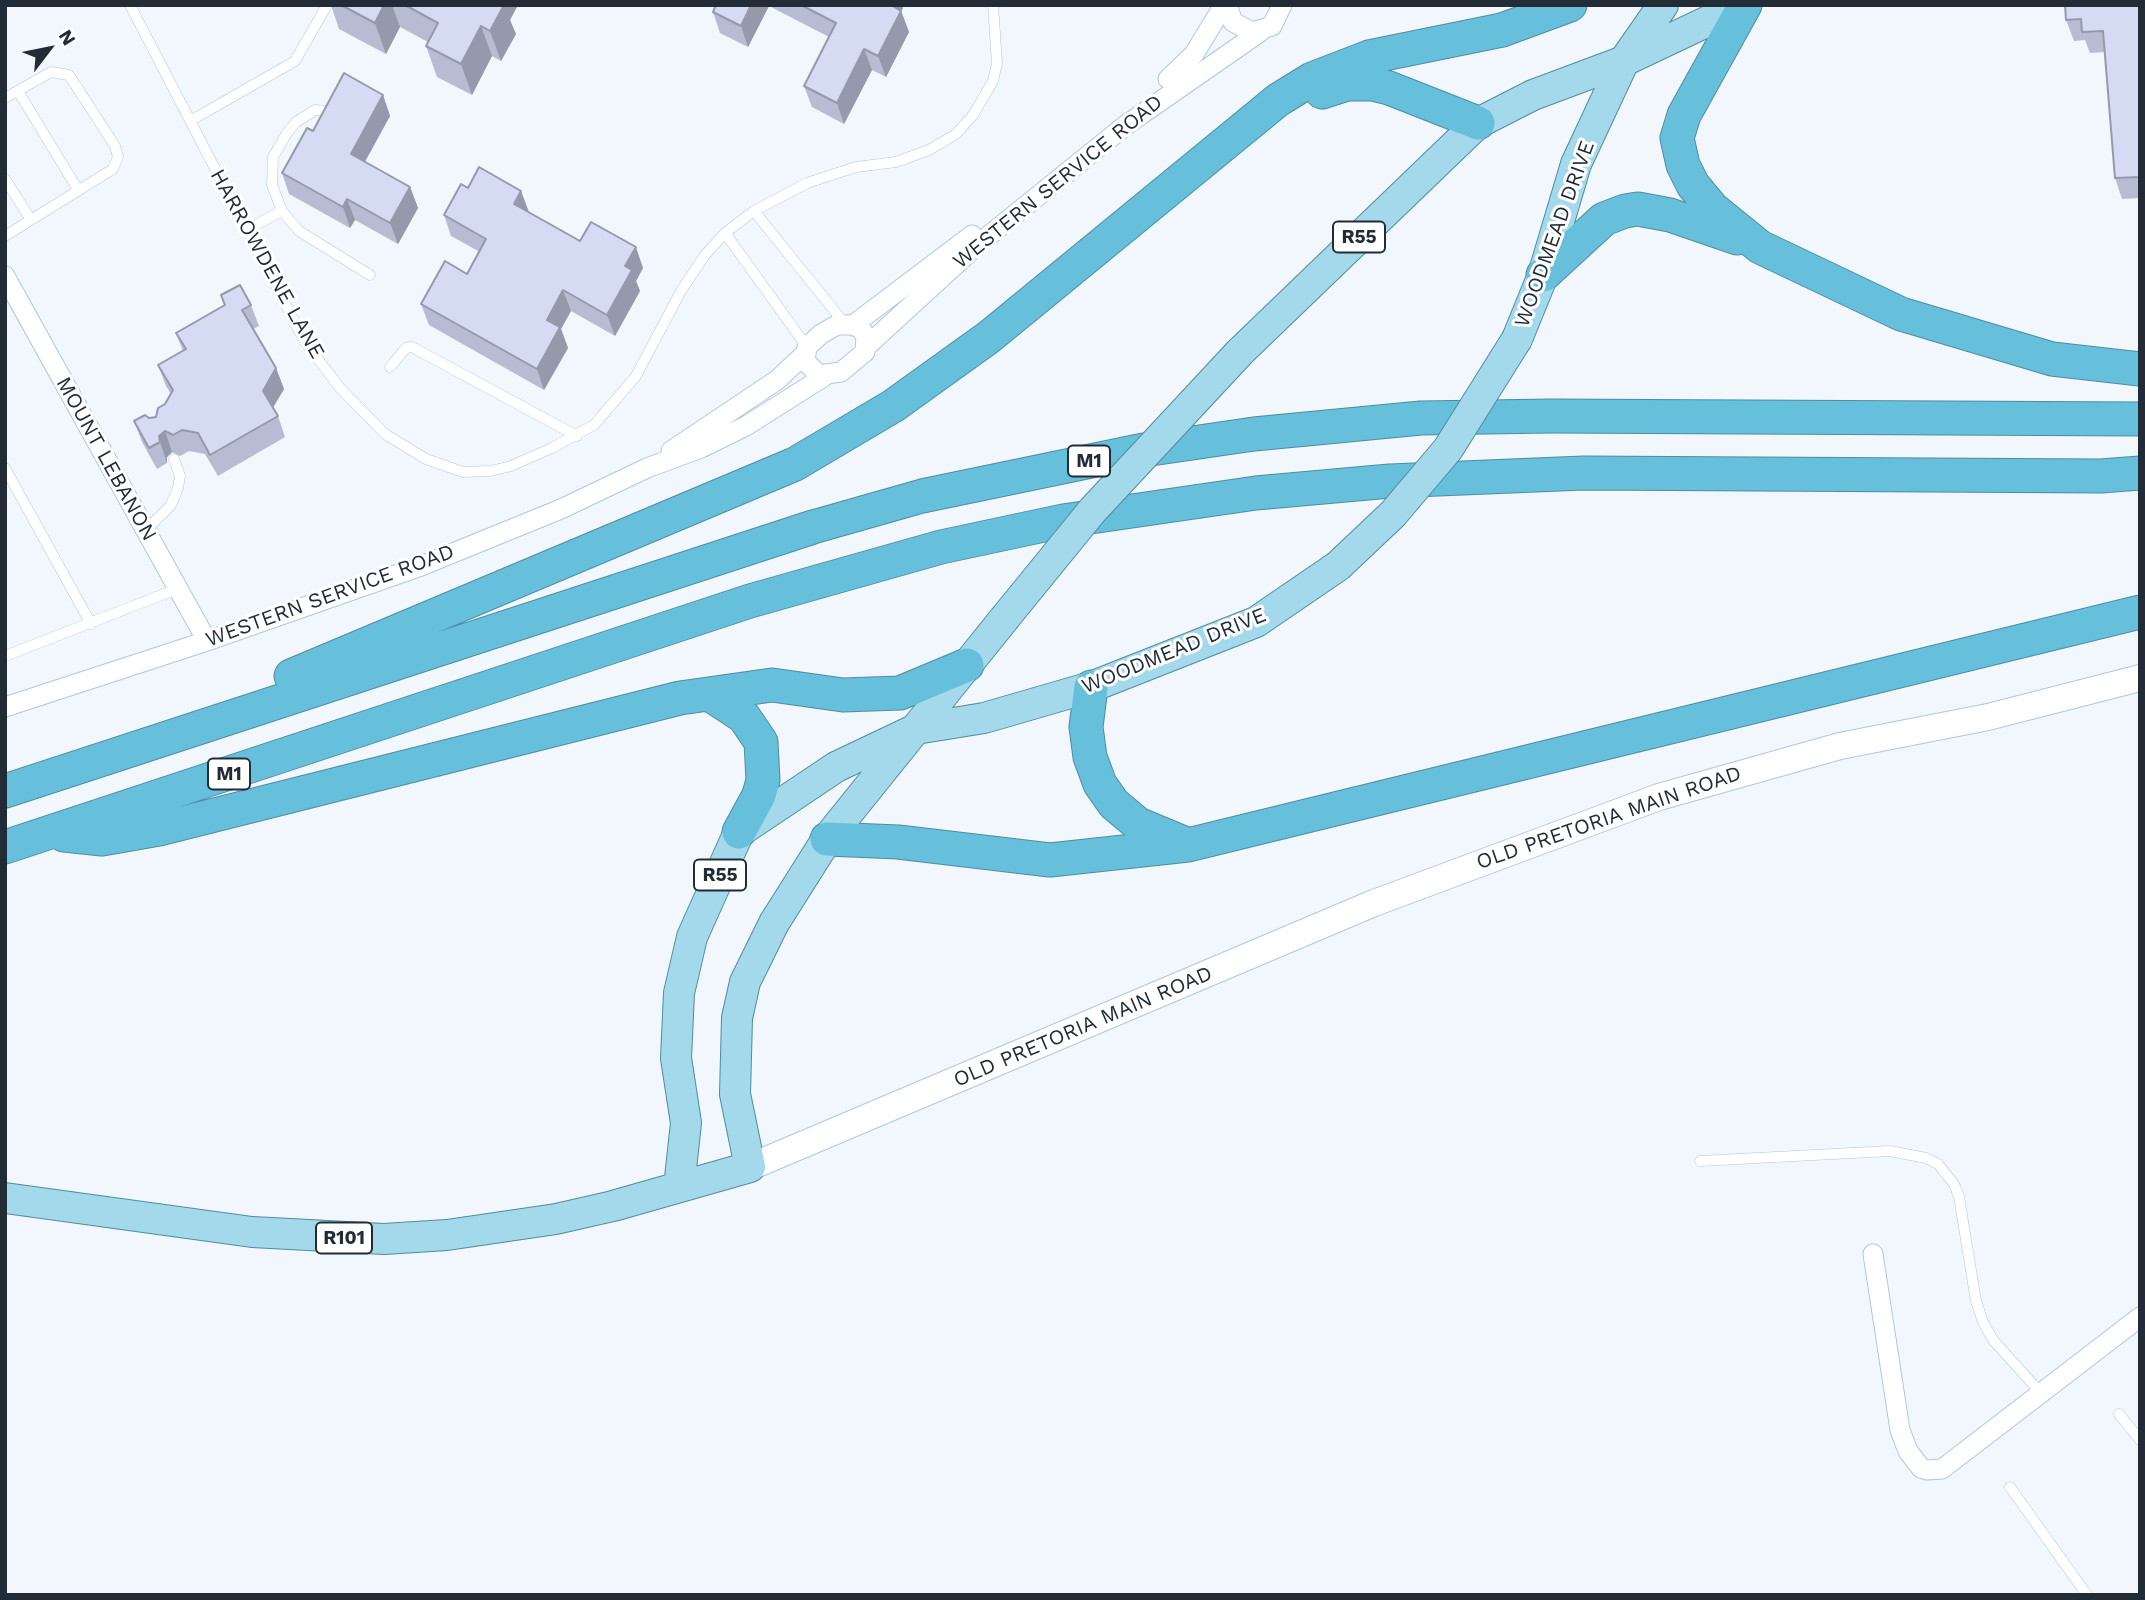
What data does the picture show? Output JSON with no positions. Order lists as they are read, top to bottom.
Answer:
{
  "streets": {
    "highway": ["M1"],
    "main road": [
      "WOODMEAD DRIVE",
      "R55",
      "OLD PRETORIA MAIN ROAD",
      "R101"
    ],
    "street": ["WESTERN SERVICE ROAD", "MOUNT LEBANON"],
    "lane": ["HARROWDENE LANE"]
  },
  "crossings": [
    ["WESTERN SERVICE ROAD", "MOUNT LEBANON"],
    ["WOODMEAD DRIVE", "R55"],
    ["WOODMEAD DRIVE", "OLD PRETORIA MAIN ROAD"],
    ["R55", "OLD PRETORIA MAIN ROAD"]
  ],
  "north": "top right"
}
